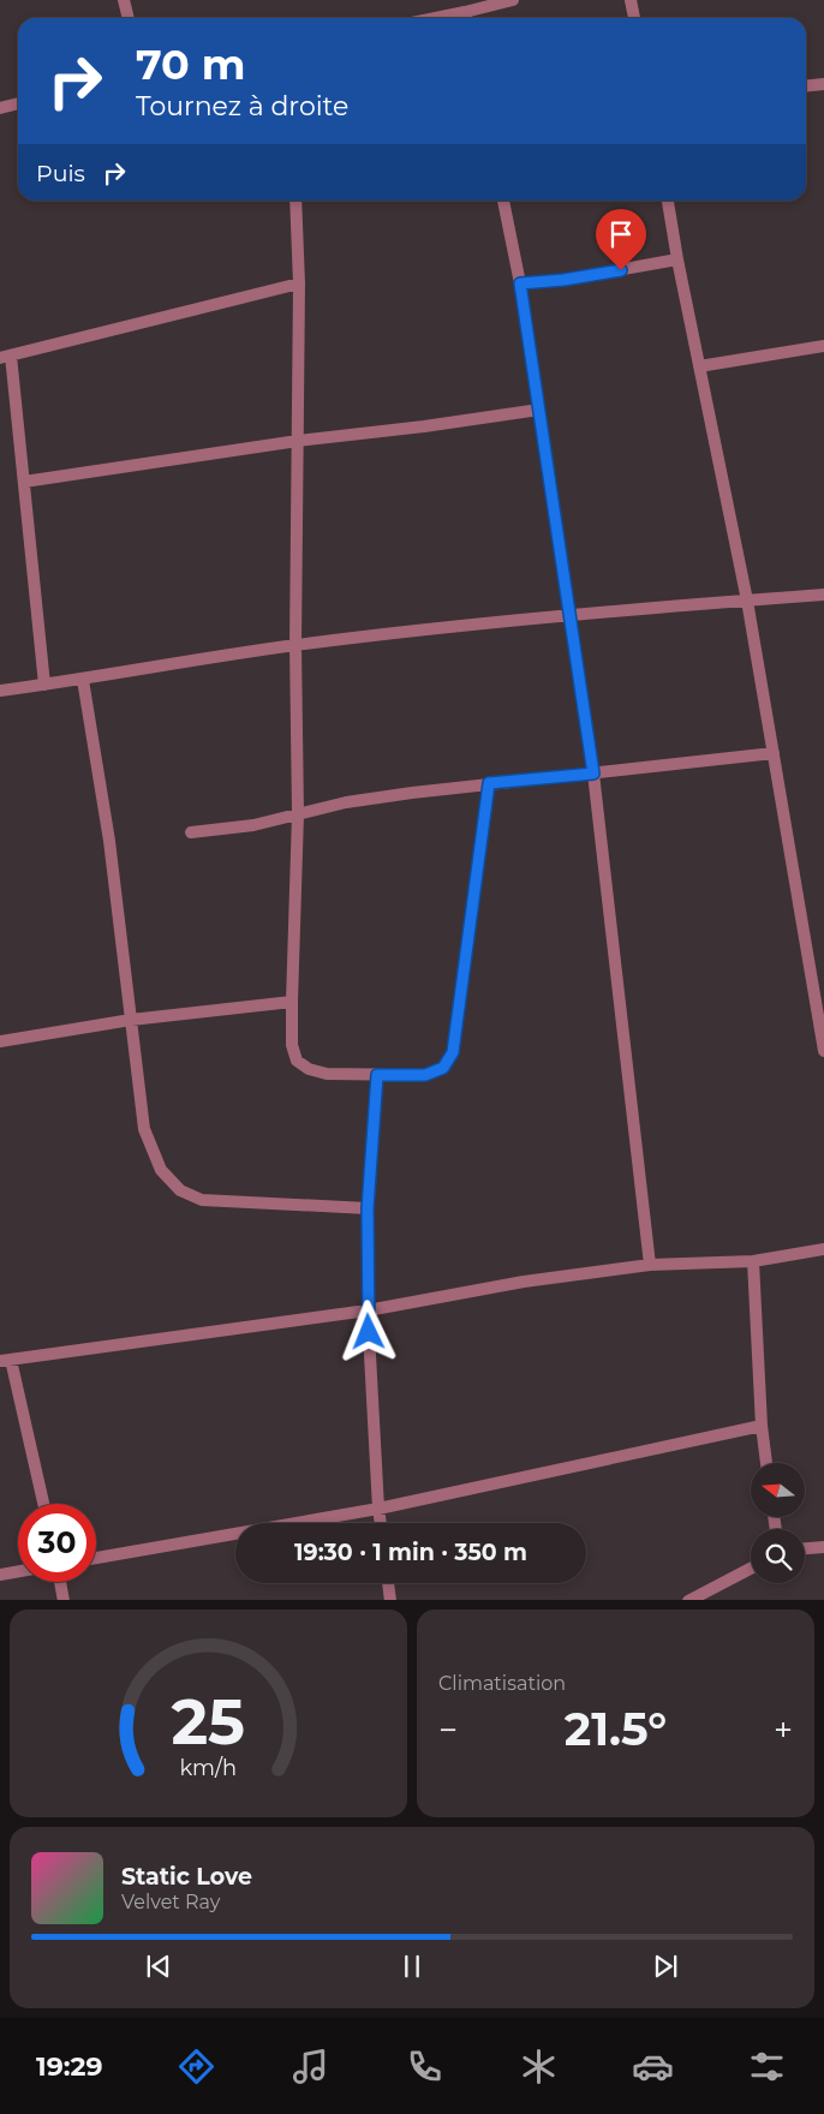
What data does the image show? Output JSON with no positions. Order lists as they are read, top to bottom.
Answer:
{
  "north": "left",
  "page": {
    "turn": ["70 m", "Tournez à droite"],
    "then": "Puis",
    "limit": "30",
    "trip": "19:30 · 1 min · 350 m",
    "tile": "Climatisation",
    "heat": ["−", "21.5°", "+"],
    "song": ["Static Love", "Velvet Ray"],
    "tabs": "19:29",
    "gauge": ["25", "km/h"]
  }
}
